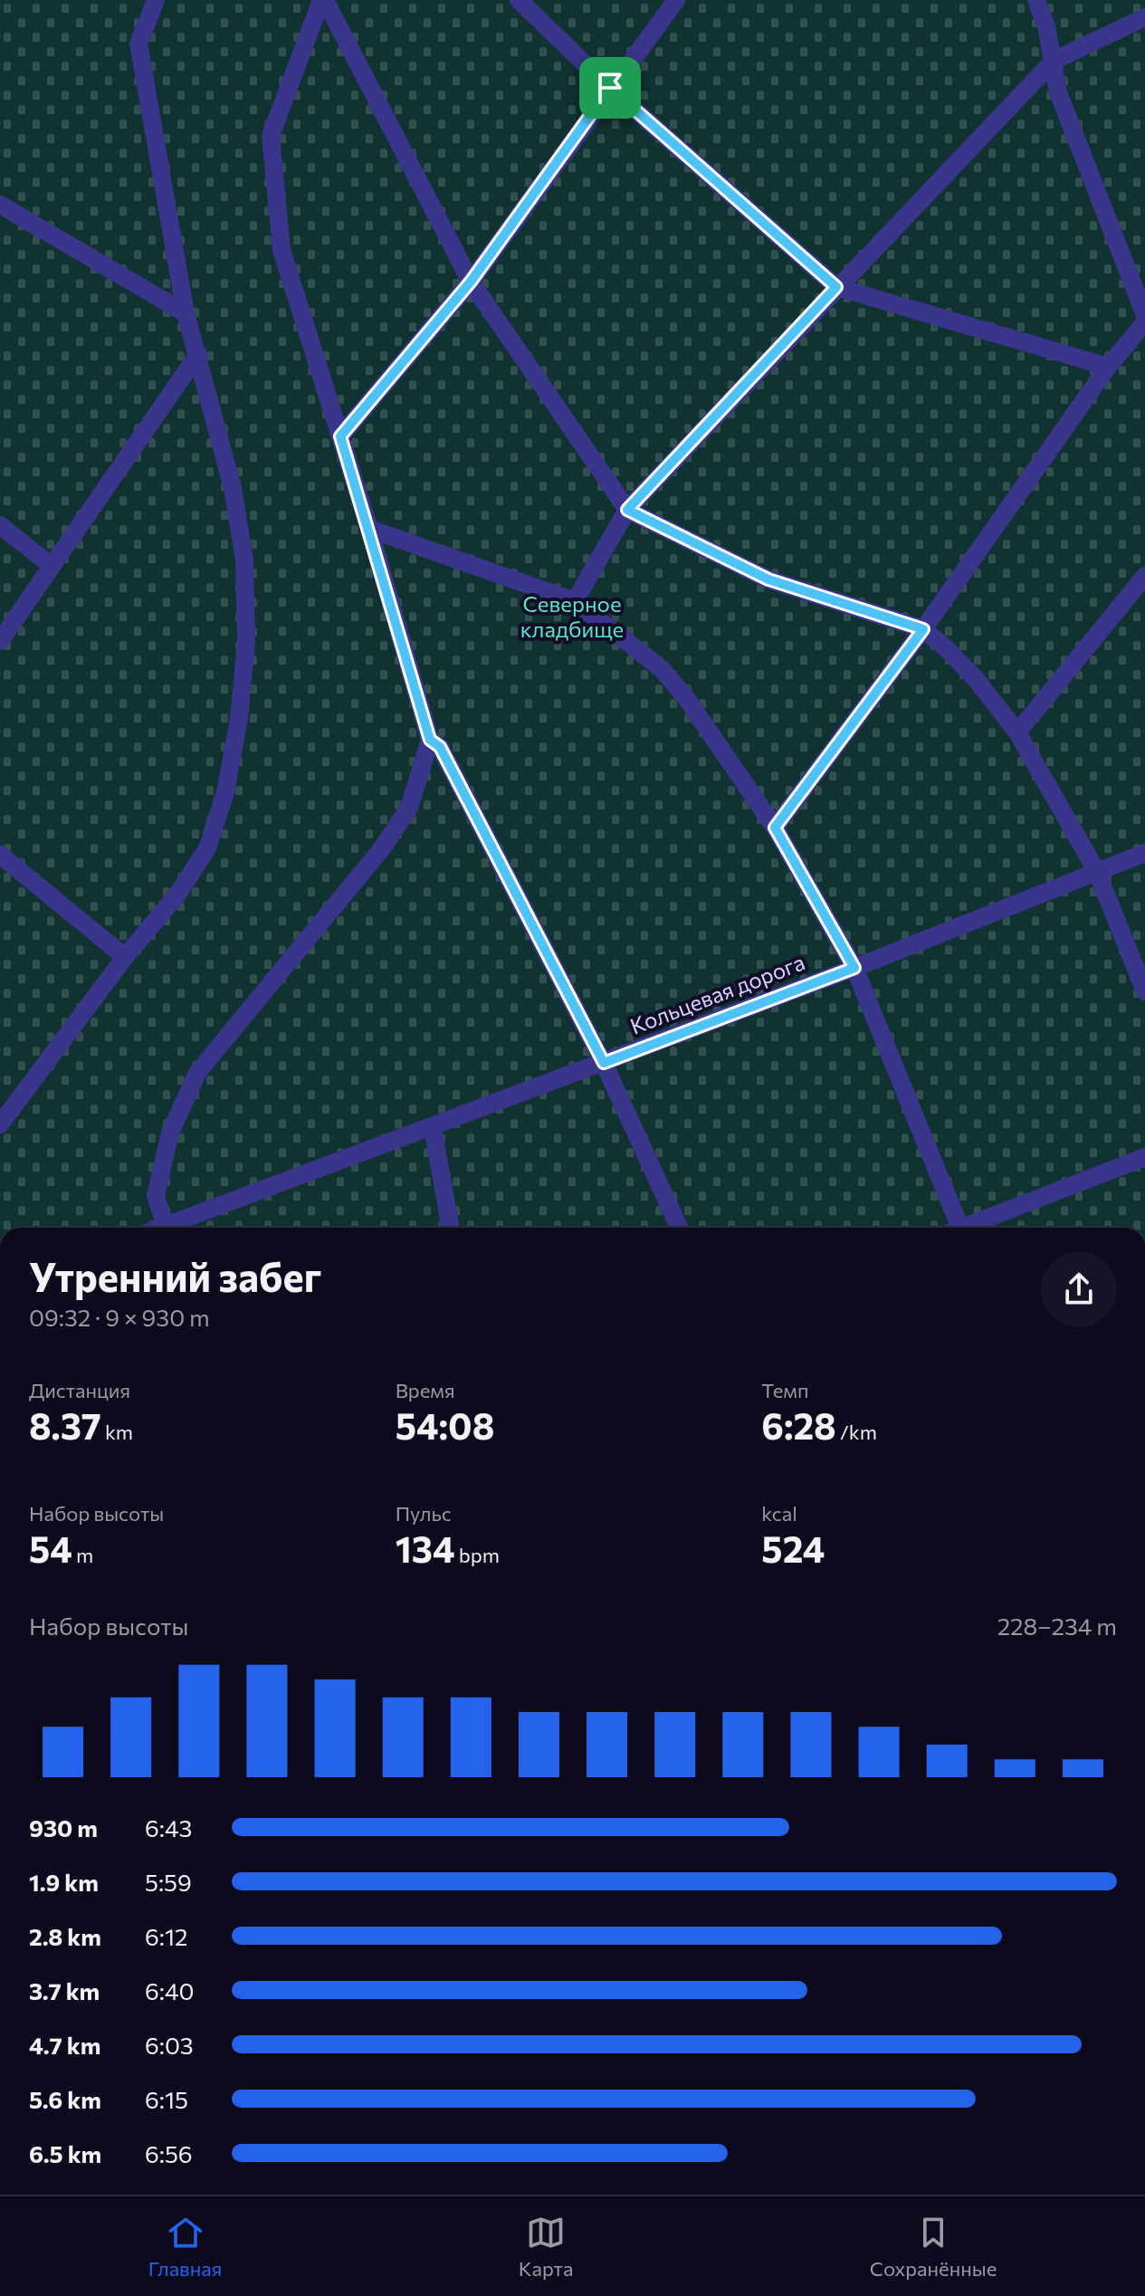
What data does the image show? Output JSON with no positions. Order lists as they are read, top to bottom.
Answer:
{
  "streets": {
    "lane": ["Кольцевая дорога"]
  },
  "parks": ["Северное кладбище"],
  "page": {
    "heading": ["Утренний забег", "09:32 · 9 × 930 m"],
    "stats": [
      ["Дистанция", "8.37 km"],
      ["Время", "54:08"],
      ["Темп", "6:28 /km"],
      ["Набор высоты", "54 m"],
      ["Пульс", "134 bpm"],
      ["kcal", "524"]
    ],
    "chart": ["Набор высоты", "228–234 m"],
    "list": [
      {
        "name": "930 m",
        "note": "6:43"
      },
      {
        "name": "1.9 km",
        "note": "5:59"
      },
      {
        "name": "2.8 km",
        "note": "6:12"
      },
      {
        "name": "3.7 km",
        "note": "6:40"
      },
      {
        "name": "4.7 km",
        "note": "6:03"
      },
      {
        "name": "5.6 km",
        "note": "6:15"
      },
      {
        "name": "6.5 km",
        "note": "6:56"
      }
    ],
    "tabs": ["Главная", "Карта", "Сохранённые"]
  }
}
